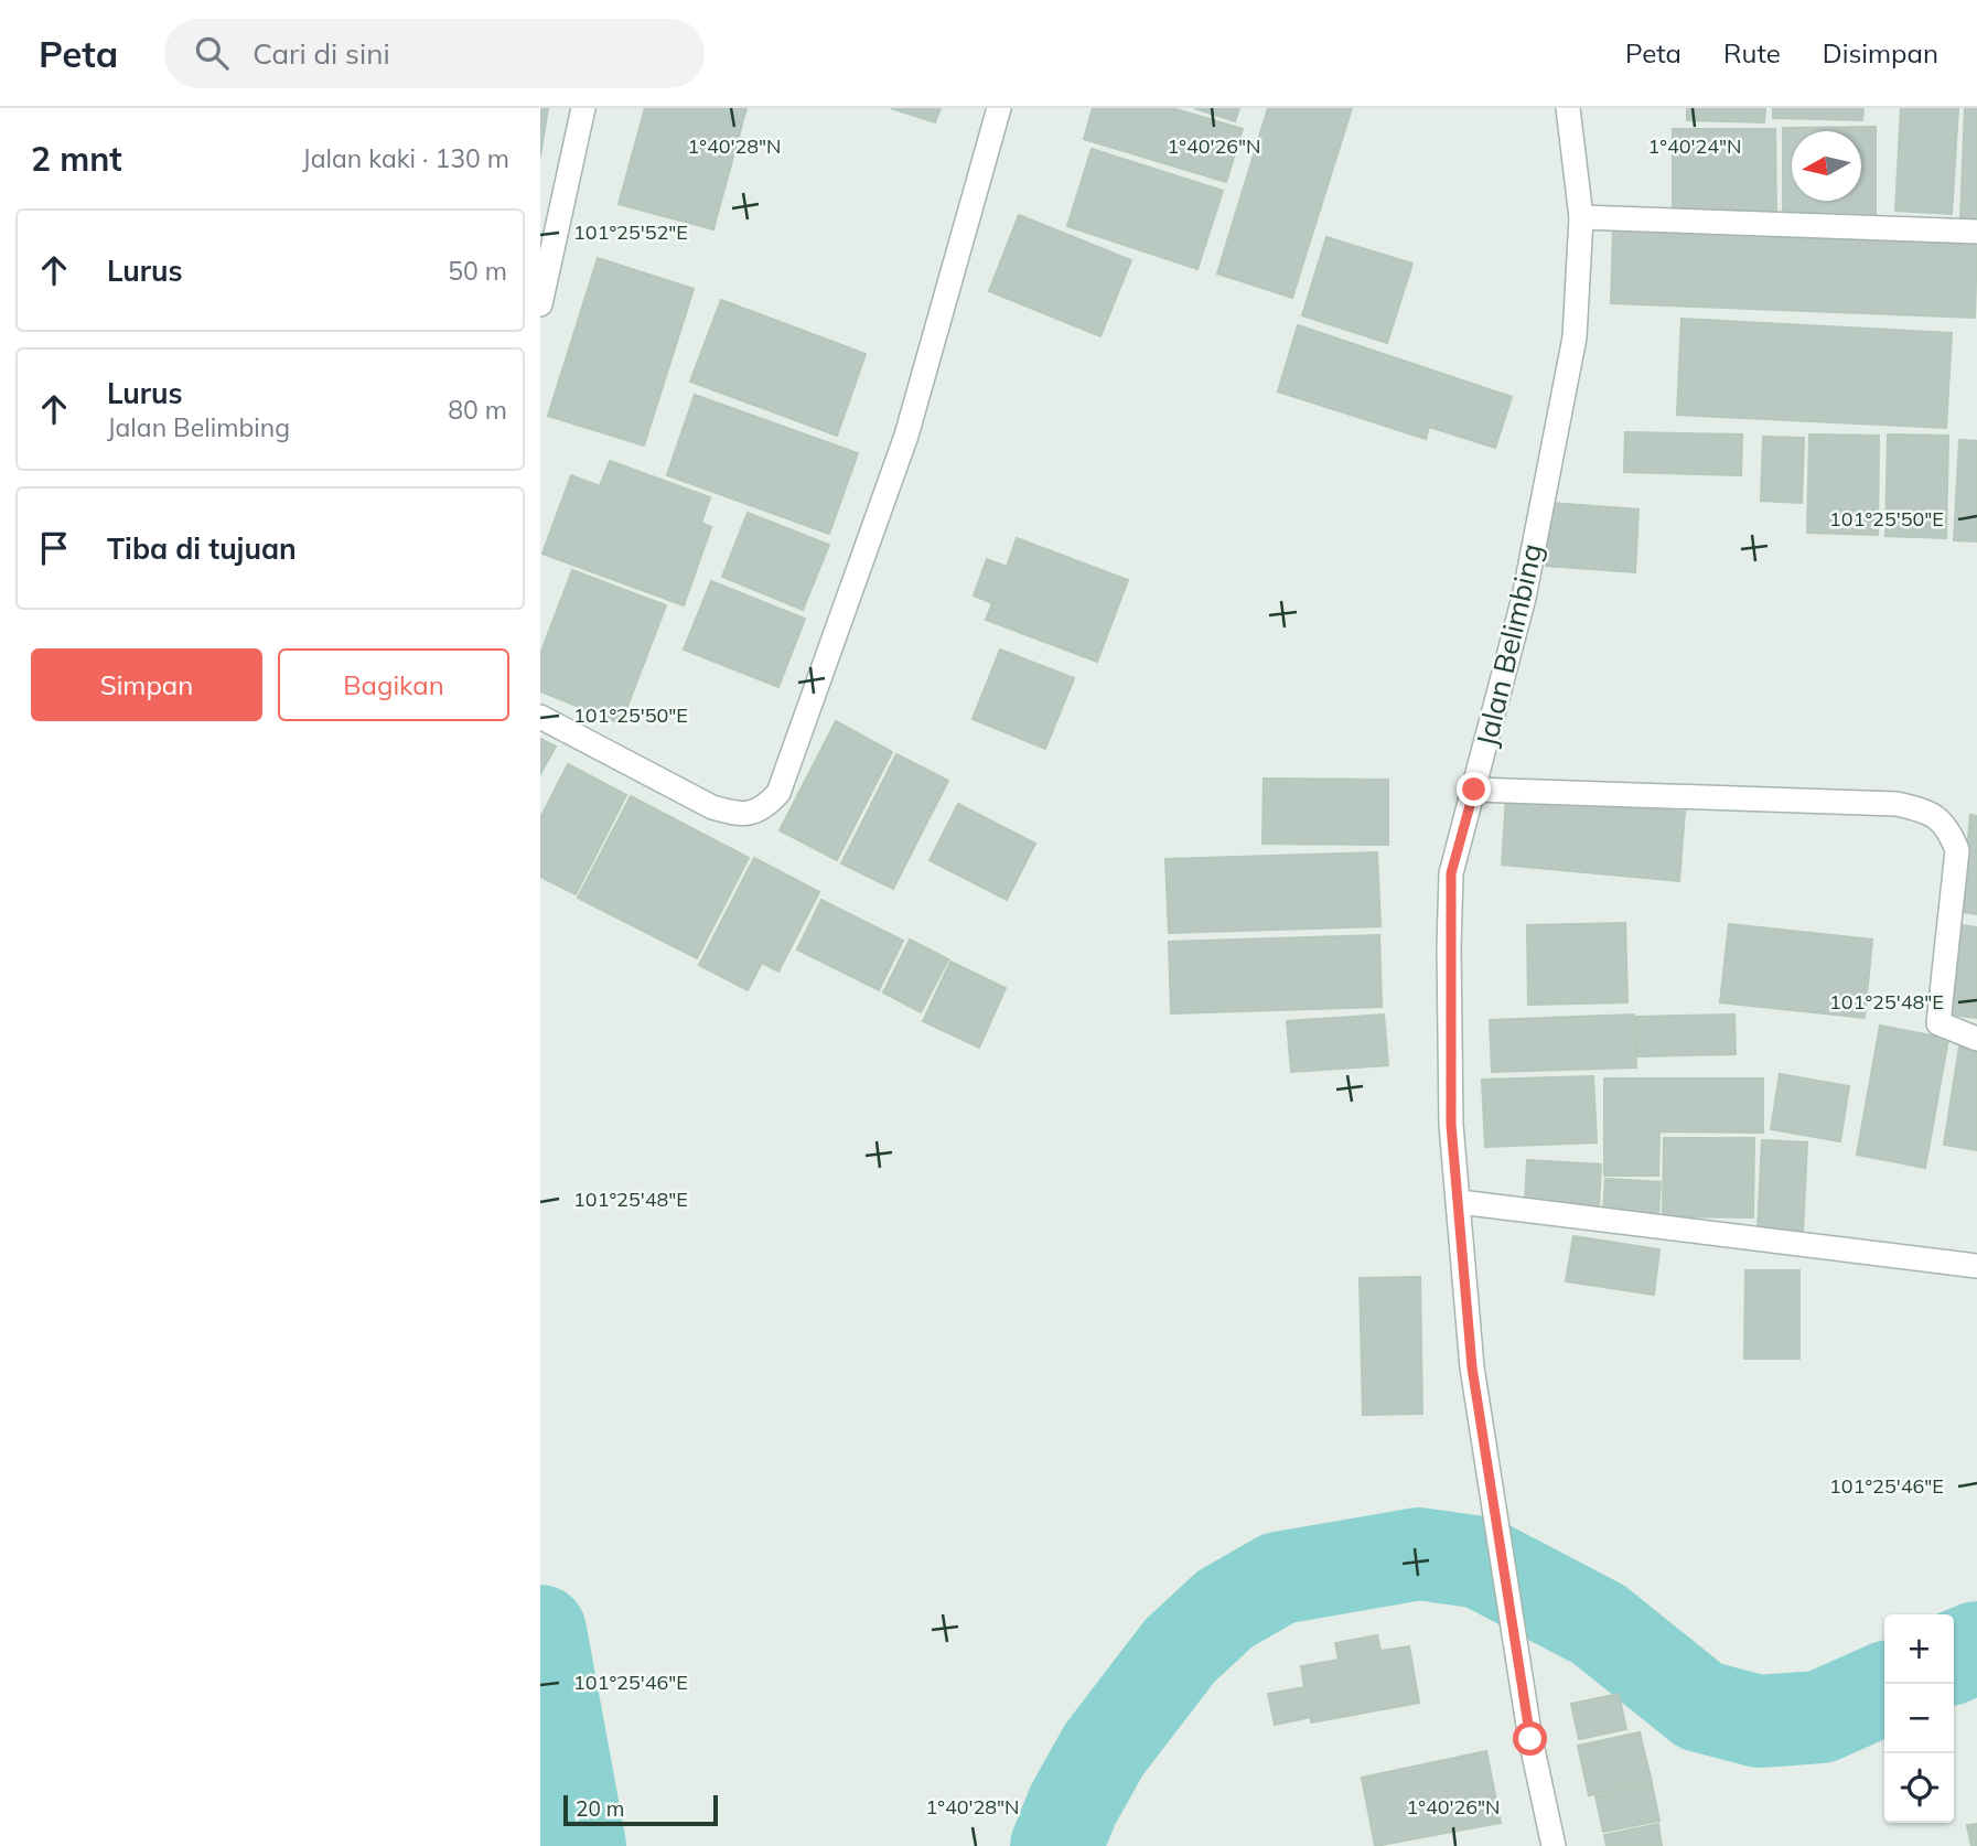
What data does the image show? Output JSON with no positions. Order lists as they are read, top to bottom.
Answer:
{
  "streets": {
    "street": ["Jalan Belimbing"]
  },
  "scale_bar": "20 m",
  "north": "left",
  "page": {
    "header": "Peta",
    "search": "Cari di sini",
    "nav": ["Peta", "Rute", "Disimpan"],
    "heading": ["2 mnt", "Jalan kaki · 130 m"],
    "list": [
      ["Lurus", "50 m"],
      ["Lurus", "Jalan Belimbing", "80 m"],
      "Tiba di tujuan"
    ],
    "buttons": ["Simpan", "Bagikan"],
    "map_buttons": ["+", "−"],
    "scale": "20 m"
  },
  "coordinates": [
    "1°40'28\"N",
    "1°40'26\"N",
    "1°40'24\"N",
    "101°25'52\"E",
    "101°25'50\"E",
    "101°25'48\"E",
    "101°25'46\"E"
  ]
}
